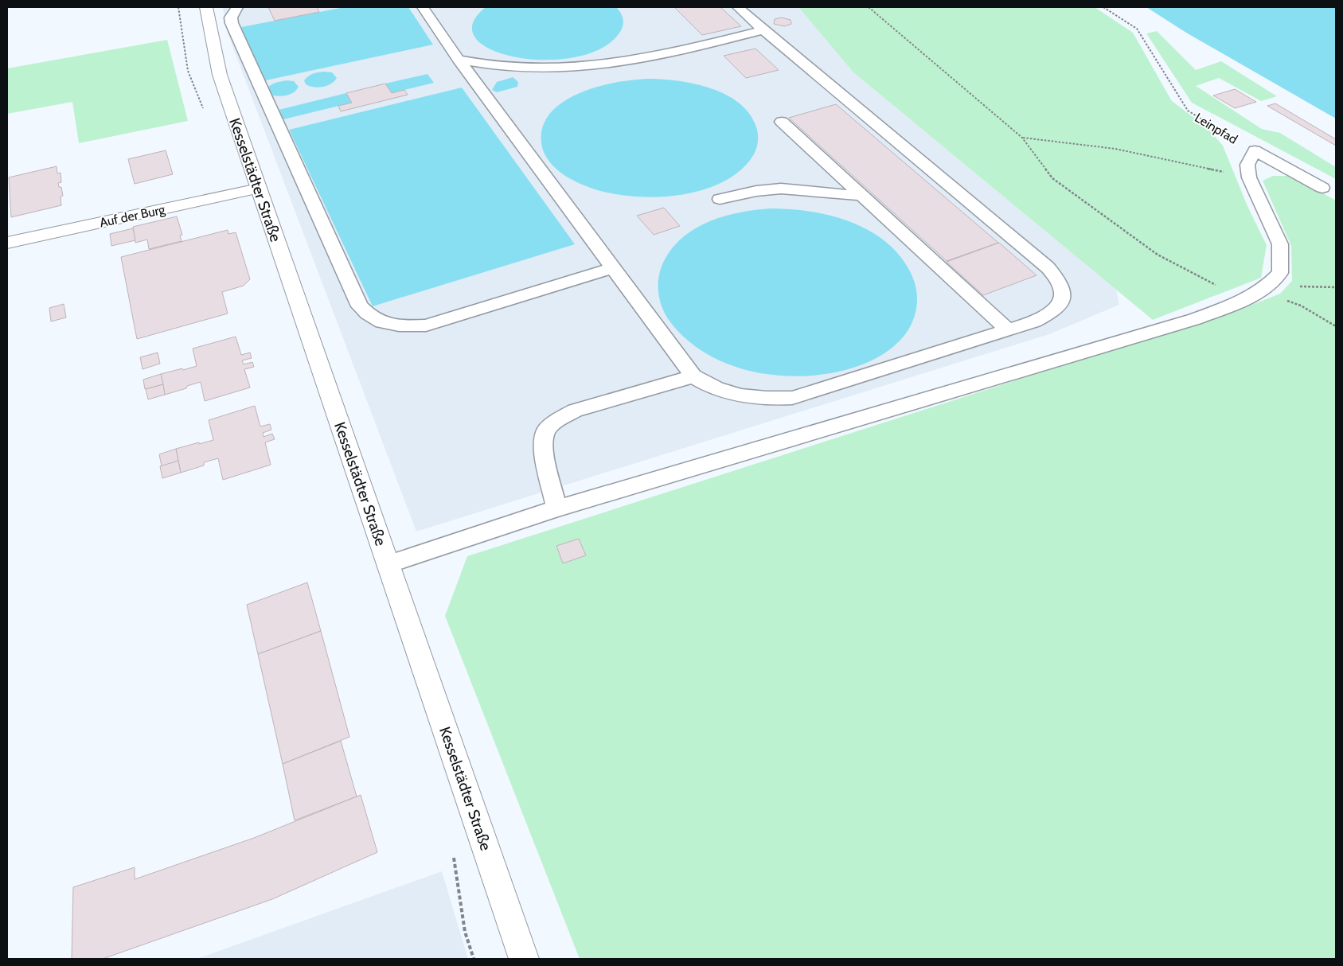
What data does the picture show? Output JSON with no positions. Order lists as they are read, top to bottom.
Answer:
{
  "streets": {
    "main road": ["Kesselstädter Straße", "Auf der Burg"],
    "lane": ["Leinpfad"]
  },
  "crossings": [
    ["Kesselstädter Straße", "Auf der Burg"]
  ]
}
